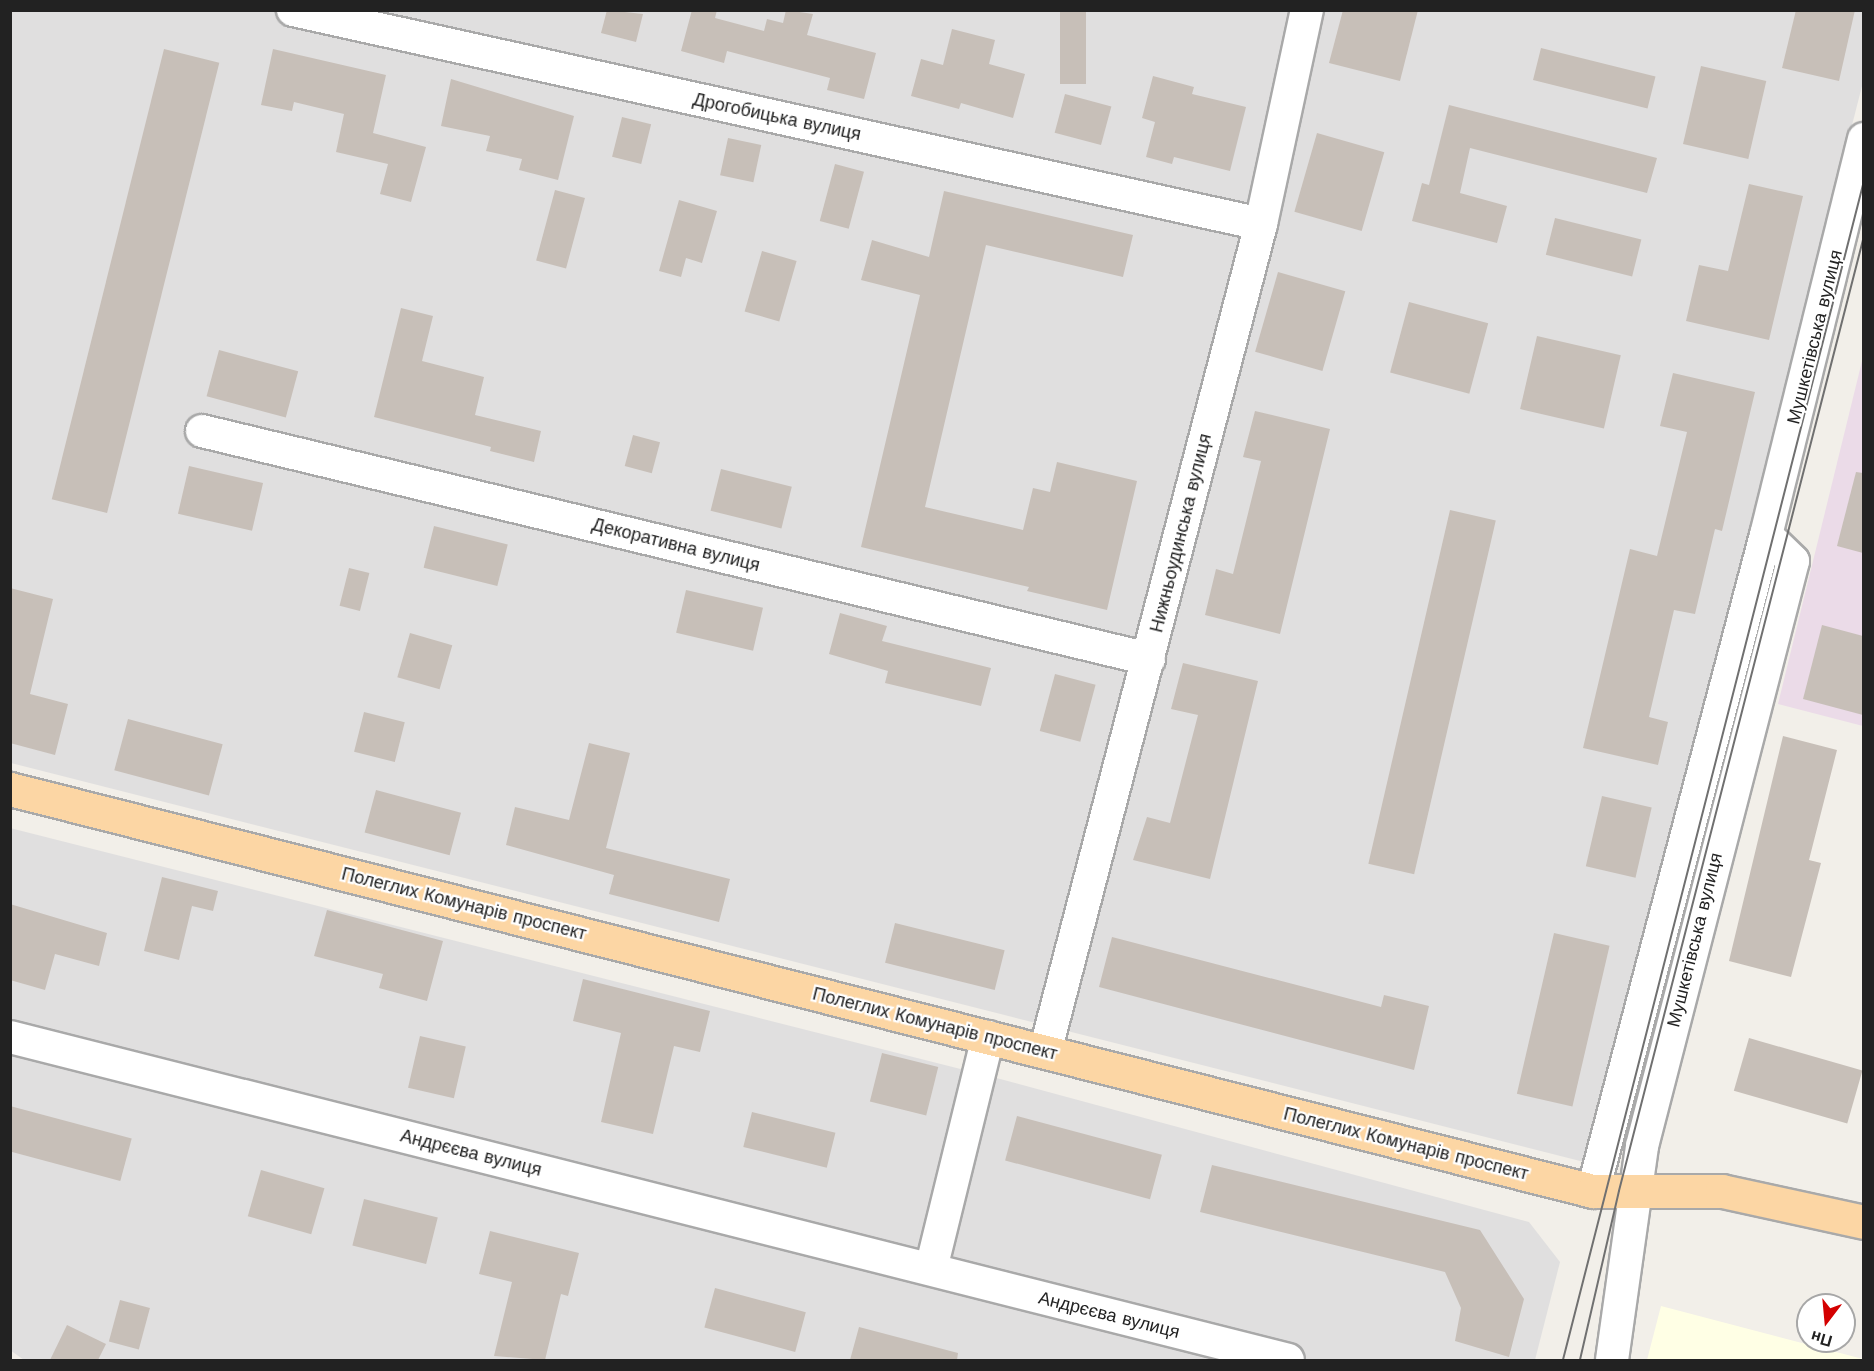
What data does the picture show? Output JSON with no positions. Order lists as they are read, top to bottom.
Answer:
{
  "streets": {
    "main road": ["Полеглих Комунарів проспект"],
    "street": [
      "Дрогобицька вулиця",
      "Мушкетівська вулиця",
      "Нижньоудинська вулиця",
      "Декоративна вулиця",
      "Андрєєва вулиця"
    ]
  },
  "crossings": [
    ["Дрогобицька вулиця", "Нижньоудинська вулиця"],
    ["Мушкетівська вулиця", "Полеглих Комунарів проспект"],
    ["Нижньоудинська вулиця", "Декоративна вулиця"],
    ["Нижньоудинська вулиця", "Полеглих Комунарів проспект"]
  ],
  "north": "bottom"
}
